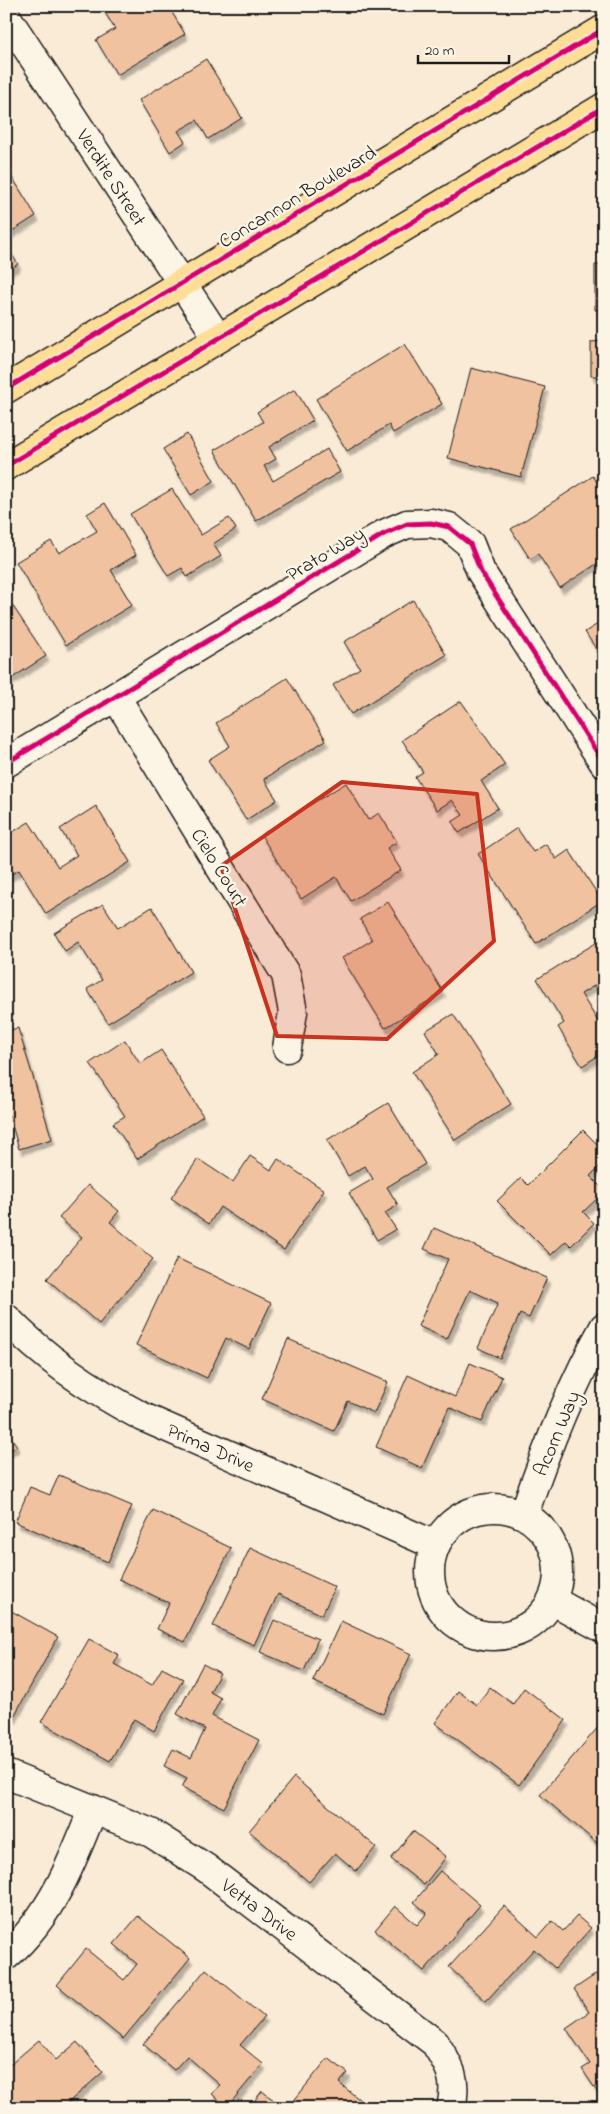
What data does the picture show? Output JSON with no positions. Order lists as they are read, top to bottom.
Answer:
{
  "streets": {
    "main road": ["Concannon Boulevard"],
    "street": [
      "Verdite Street",
      "Prato Way",
      "Cielo Court",
      "Acorn Way",
      "Prima Drive",
      "Vetta Drive"
    ]
  },
  "crossings": [
    ["Verdite Street", "Concannon Boulevard"],
    ["Prato Way", "Cielo Court"],
    ["Acorn Way", "Prima Drive"]
  ],
  "scale_bar": "20 m"
}
